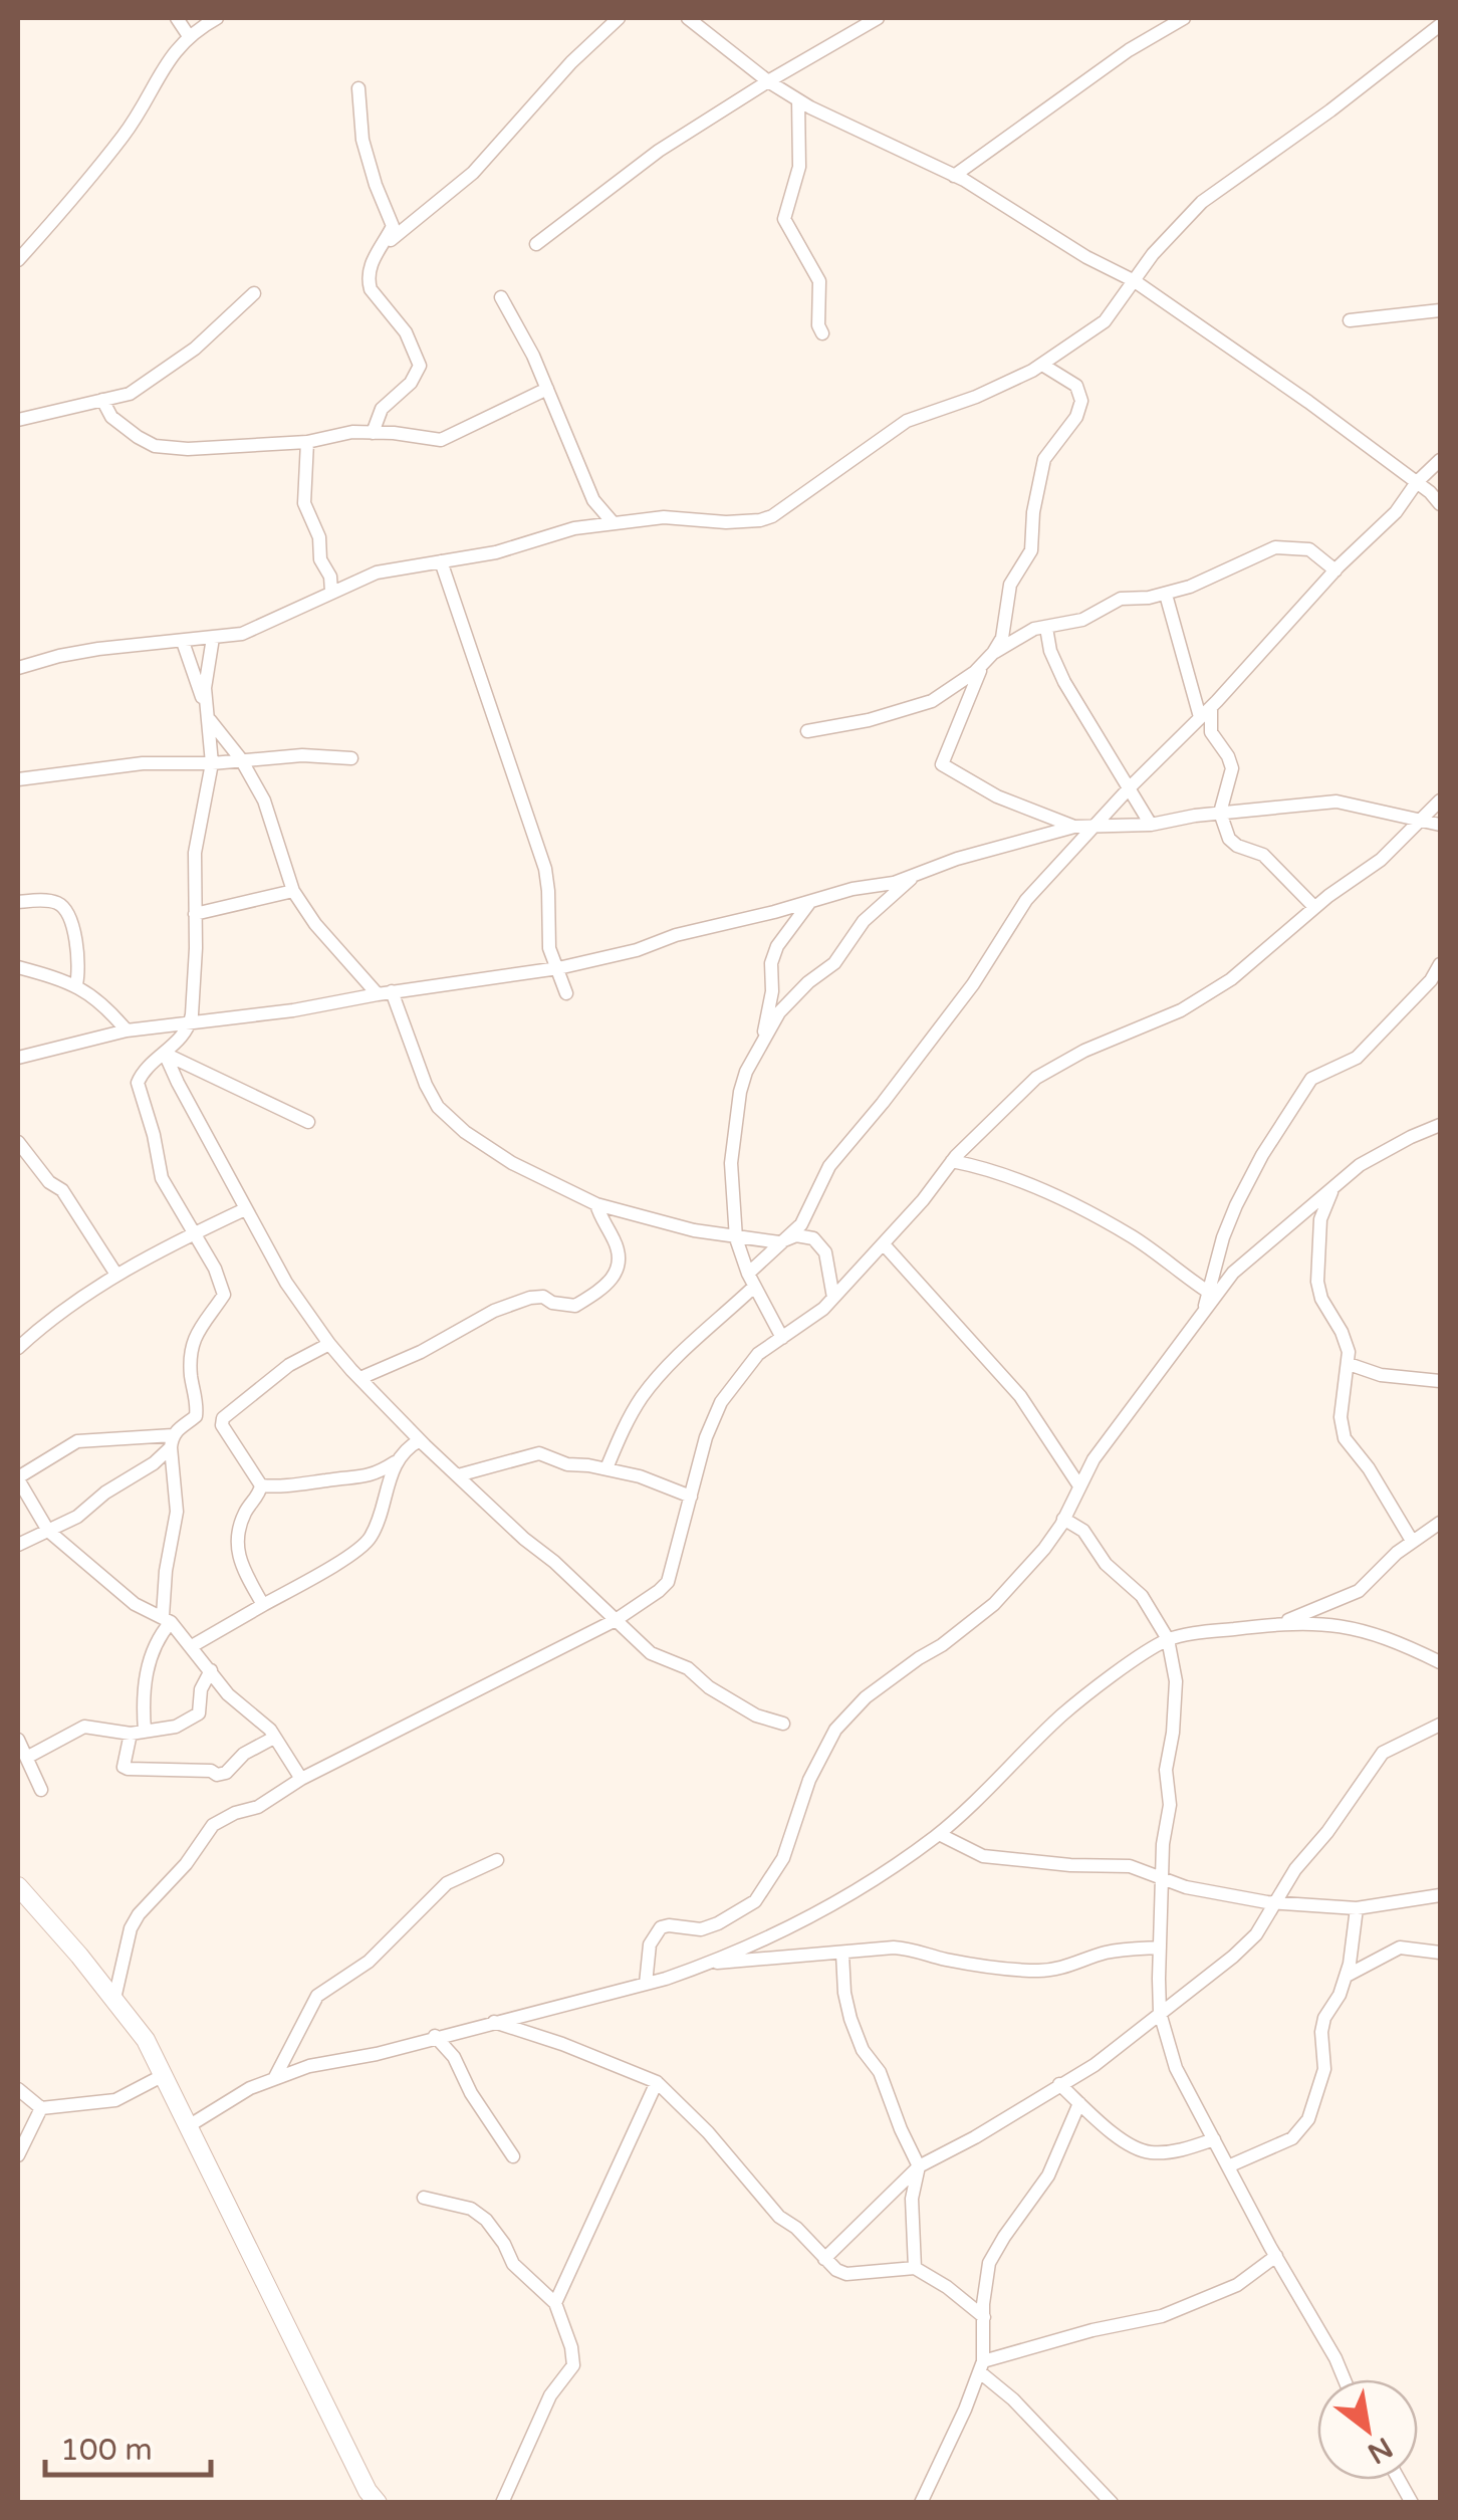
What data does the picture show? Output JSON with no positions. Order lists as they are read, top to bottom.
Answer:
{
  "scale_bar": "100 m",
  "north": "bottom right"
}
